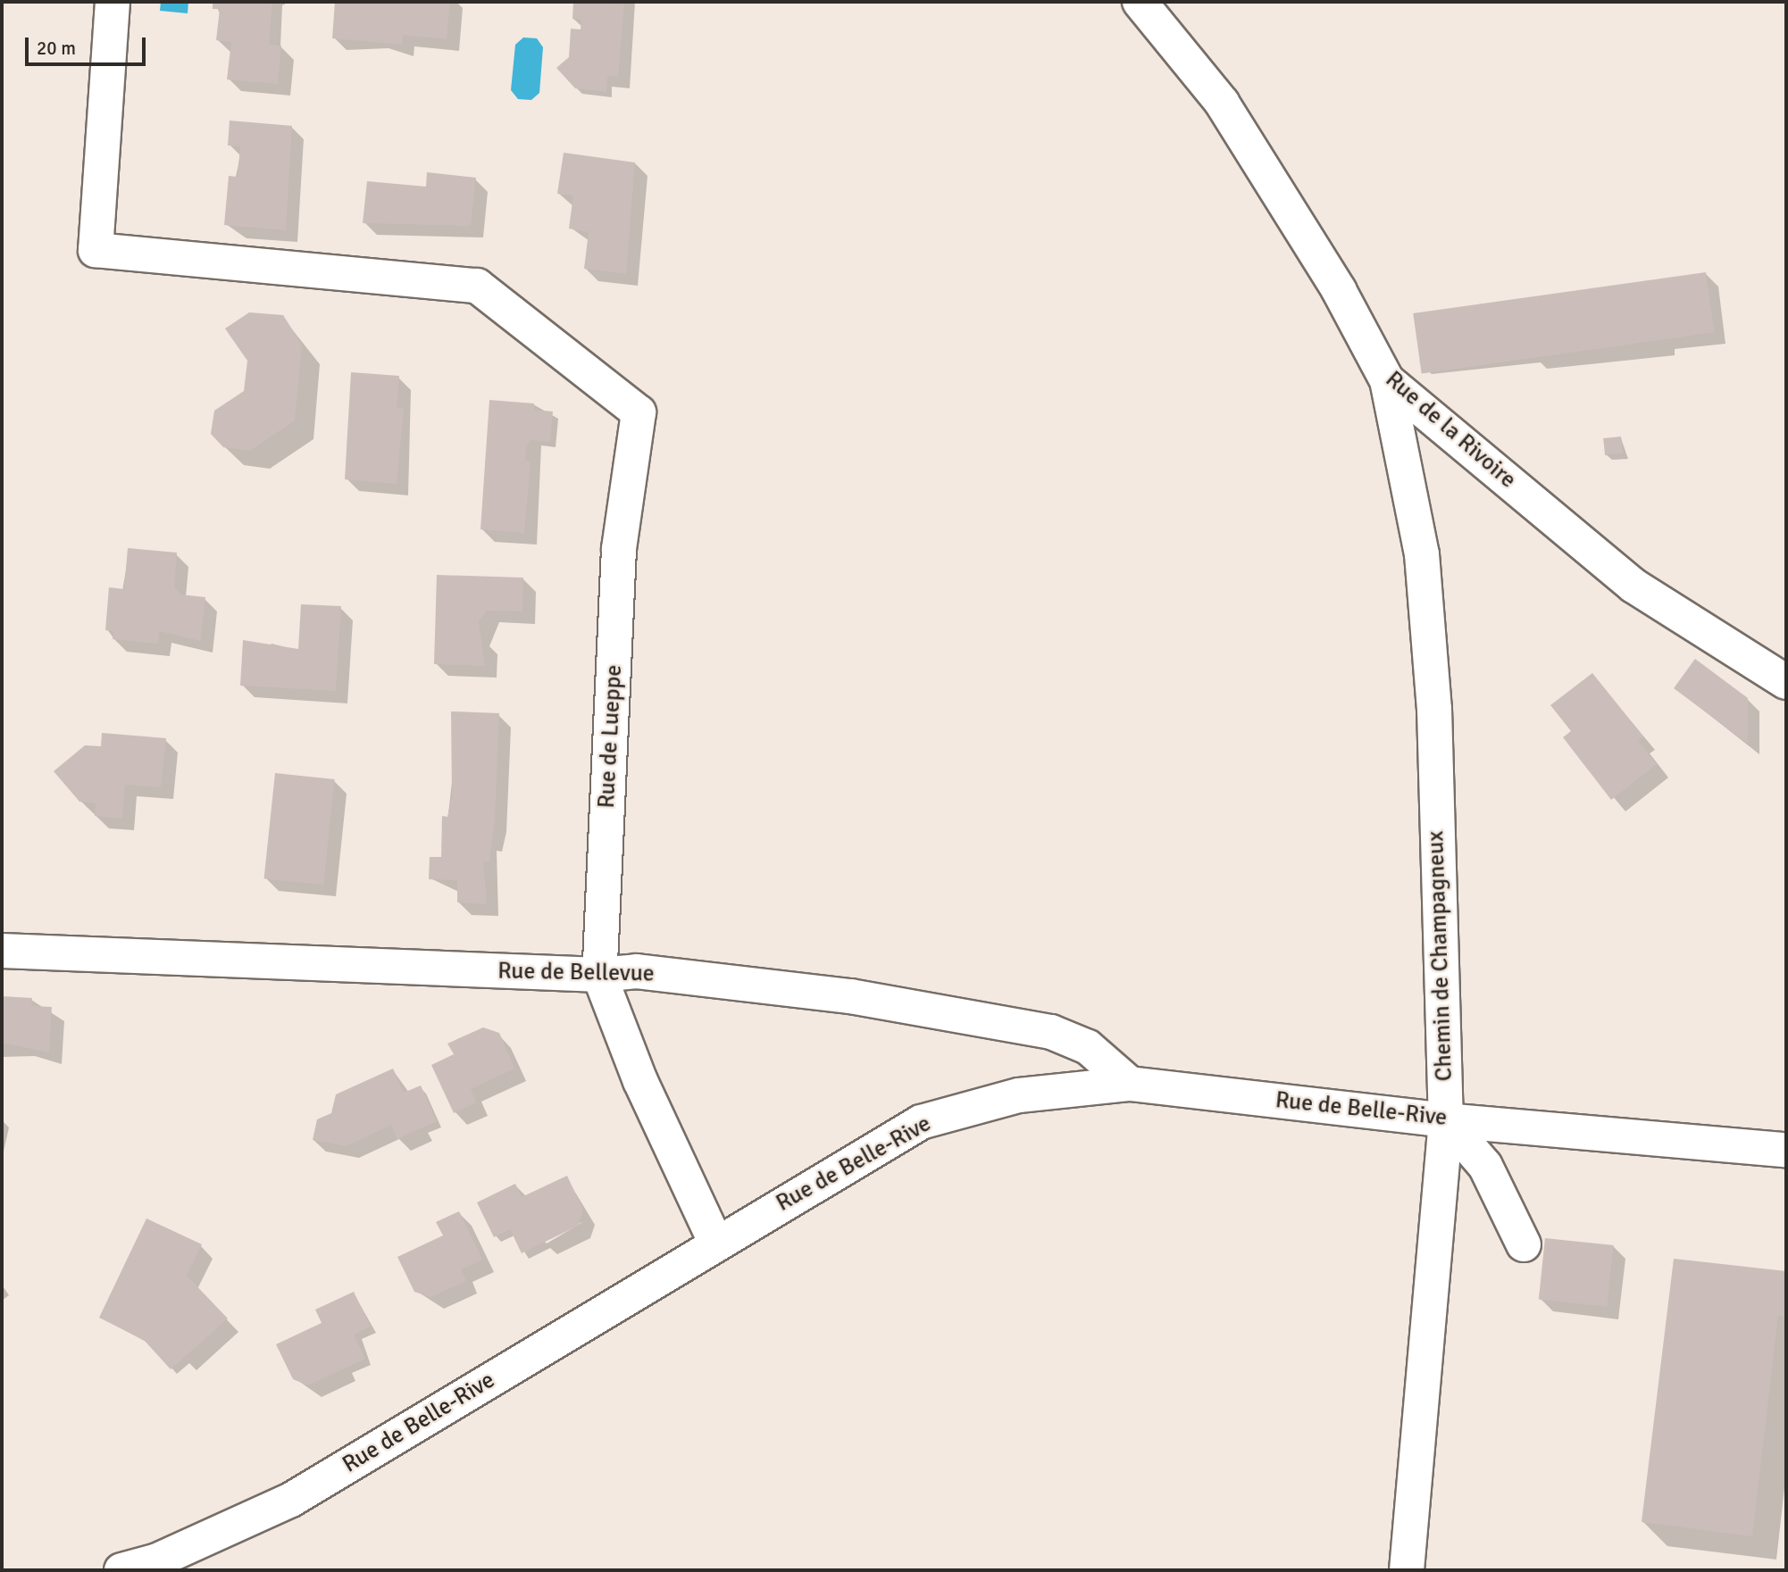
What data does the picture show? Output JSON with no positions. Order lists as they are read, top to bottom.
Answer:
{
  "streets": {
    "street": [
      "Rue de la Rivoire",
      "Rue de Lueppe",
      "Chemin de Champagneux",
      "Rue de Bellevue",
      "Rue de Belle-Rive"
    ]
  },
  "crossings": [
    ["Rue de la Rivoire", "Chemin de Champagneux"],
    ["Rue de Lueppe", "Rue de Bellevue"],
    ["Rue de Lueppe", "Rue de Belle-Rive"],
    ["Chemin de Champagneux", "Rue de Belle-Rive"],
    ["Rue de Bellevue", "Rue de Belle-Rive"]
  ],
  "scale_bar": "20 m"
}
